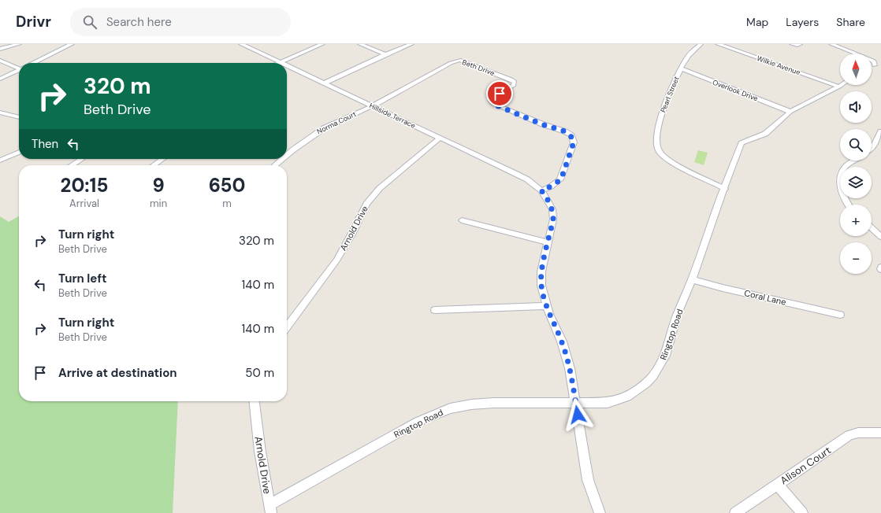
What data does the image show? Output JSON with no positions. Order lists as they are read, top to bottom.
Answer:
{
  "streets": {
    "street": [
      "Wilkie Avenue",
      "Beth Drive",
      "Overlook Drive",
      "Pearl Street",
      "Hillside Terrace",
      "Norma Court",
      "Arnold Drive",
      "Coral Lane",
      "Ringtop Road",
      "Alison Court"
    ]
  },
  "crossings": [
    ["Wilkie Avenue", "Ringtop Road"],
    ["Beth Drive", "Hillside Terrace"],
    ["Beth Drive", "Norma Court"],
    ["Overlook Drive", "Pearl Street"],
    ["Overlook Drive", "Ringtop Road"],
    ["Pearl Street", "Ringtop Road"],
    ["Hillside Terrace", "Norma Court"],
    ["Hillside Terrace", "Arnold Drive"],
    ["Arnold Drive", "Ringtop Road"],
    ["Coral Lane", "Ringtop Road"]
  ],
  "north": "top",
  "page": {
    "header": "Drivr",
    "search": "Search here",
    "nav": ["Map", "Layers", "Share"],
    "map_buttons": ["+", "−"],
    "turn": ["320 m", "Beth Drive"],
    "then": "Then",
    "eta": [
      "20:15",
      "Arrival",
      "9",
      "min",
      "650",
      "m"
    ],
    "list": [
      {
        "name": "Turn right",
        "note": "Beth Drive",
        "value": "320 m"
      },
      {
        "name": "Turn left",
        "note": "Beth Drive",
        "value": "140 m"
      },
      {
        "name": "Turn right",
        "note": "Beth Drive",
        "value": "140 m"
      },
      {
        "name": "Arrive at destination",
        "value": "50 m"
      }
    ]
  }
}
